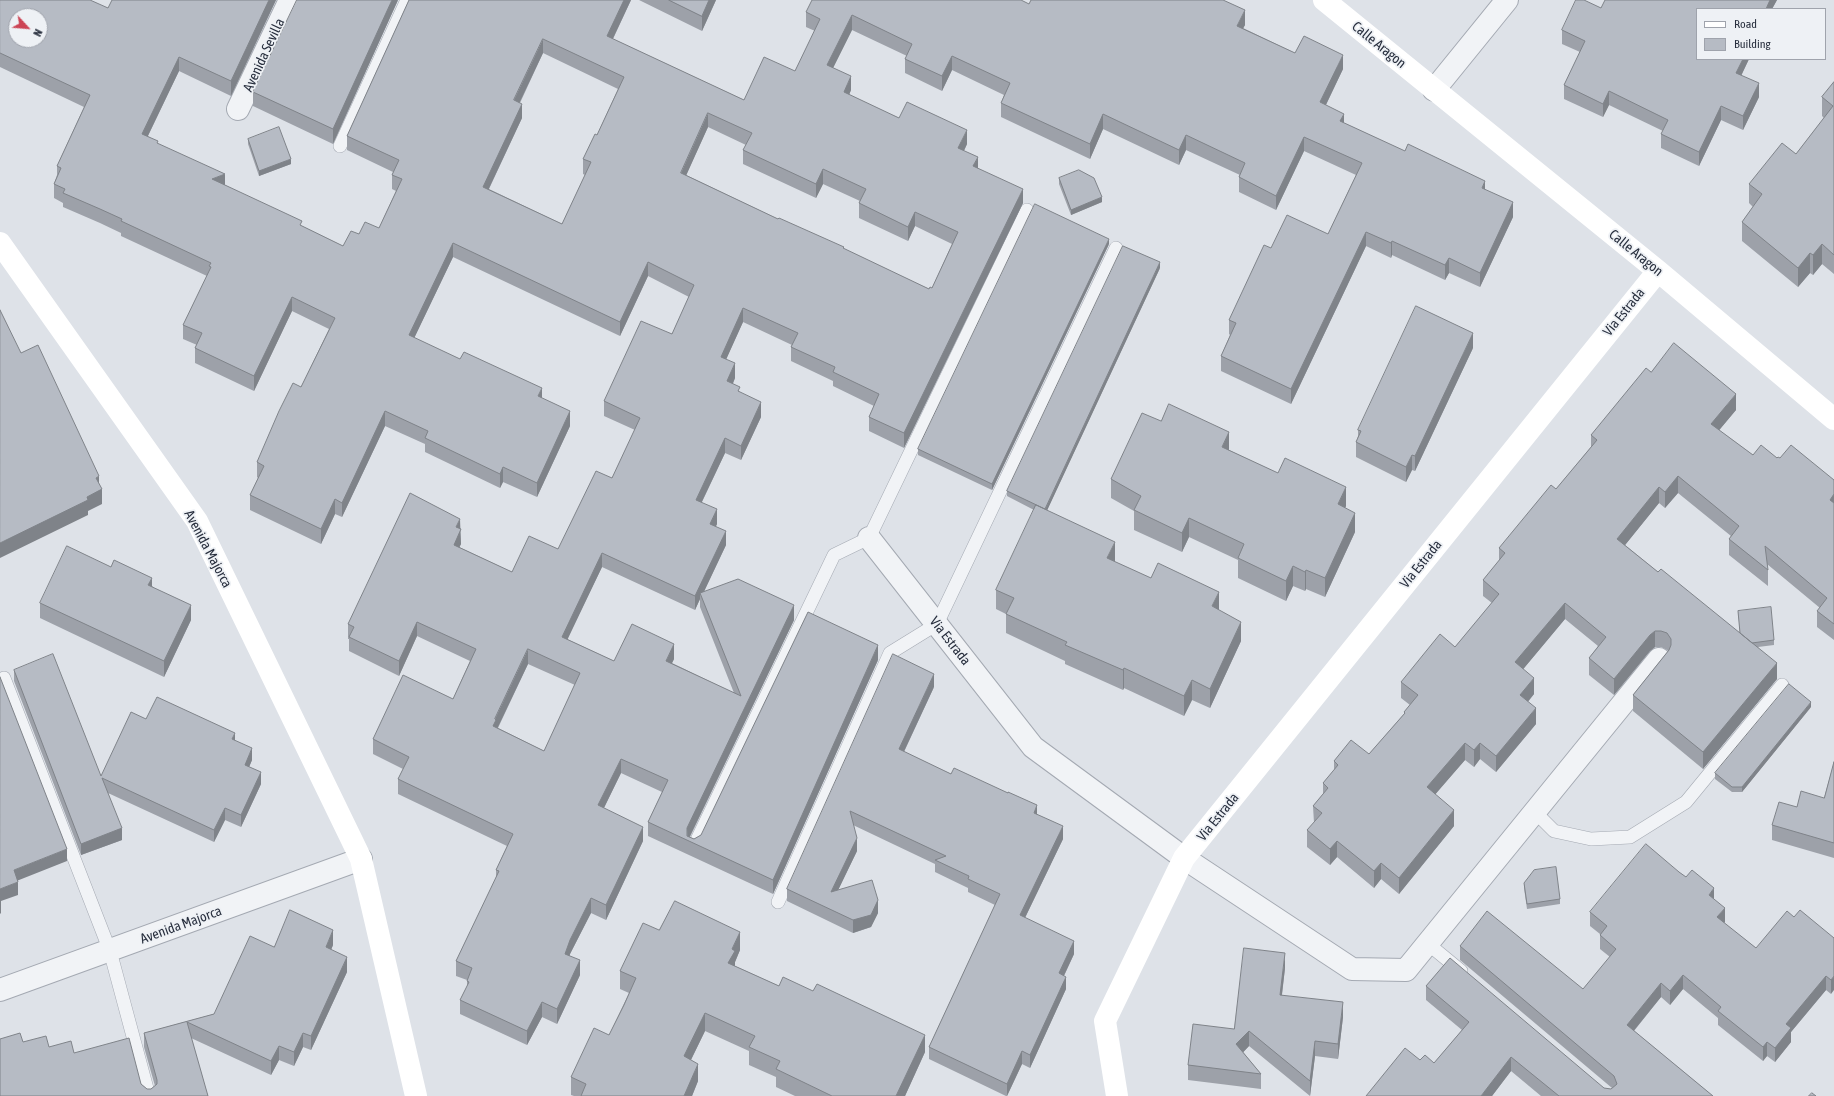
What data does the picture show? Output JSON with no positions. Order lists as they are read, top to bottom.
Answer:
{
  "streets": {
    "street": [
      "Calle Aragon",
      "Avenida Sevilla",
      "Via Estrada",
      "Avenida Majorca"
    ]
  },
  "crossings": [
    ["Calle Aragon", "Via Estrada"]
  ],
  "legend": ["Road", "Building"],
  "north": "bottom right"
}
